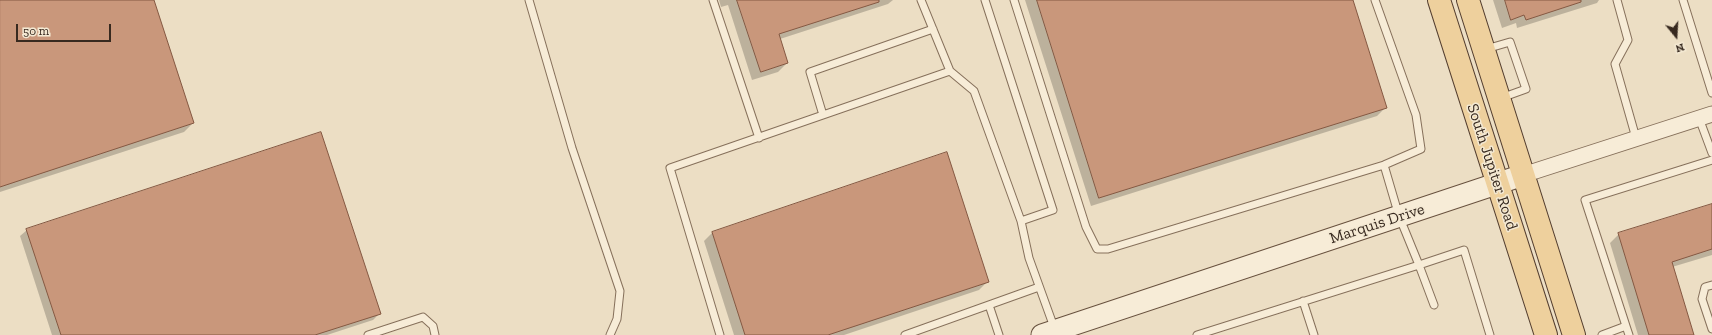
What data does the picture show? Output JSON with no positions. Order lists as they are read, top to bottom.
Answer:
{
  "streets": {
    "main road": ["South Jupiter Road"],
    "street": ["Marquis Drive"]
  },
  "crossings": [
    ["South Jupiter Road", "Marquis Drive"]
  ],
  "scale_bar": "50 m",
  "north": "bottom"
}
